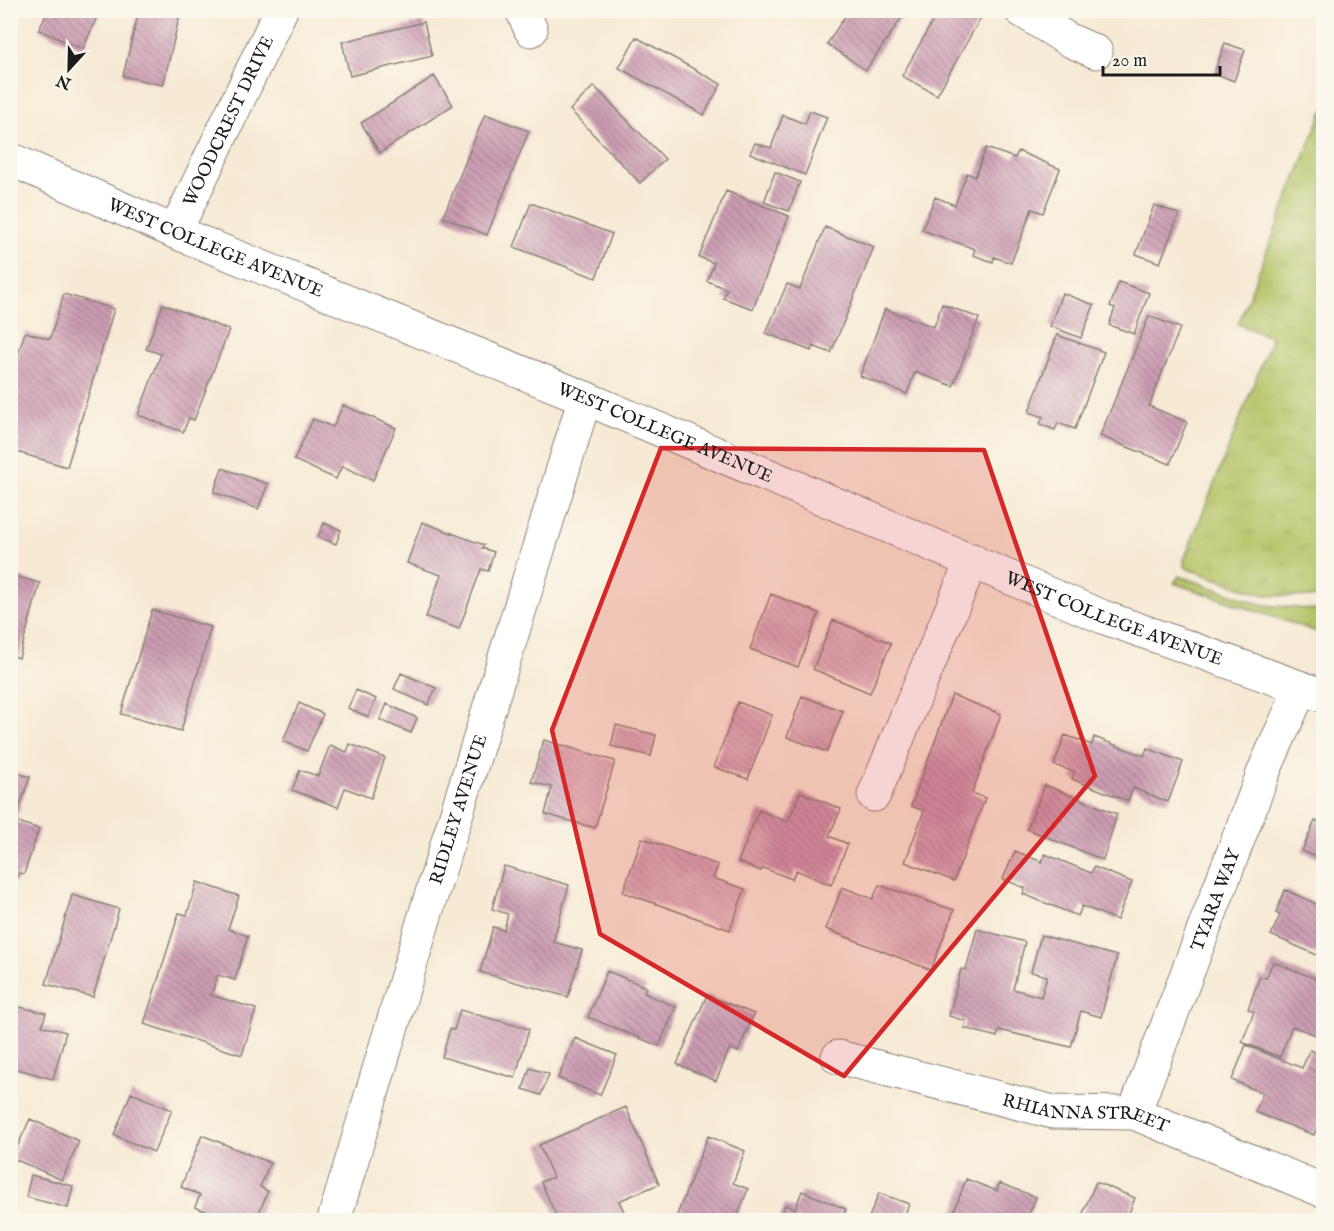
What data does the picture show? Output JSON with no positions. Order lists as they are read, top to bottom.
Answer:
{
  "streets": {
    "street": [
      "WOODCREST DRIVE",
      "WEST COLLEGE AVENUE",
      "RIDLEY AVENUE",
      "TYARA WAY",
      "RHIANNA STREET"
    ]
  },
  "crossings": [
    ["WOODCREST DRIVE", "WEST COLLEGE AVENUE"],
    ["WEST COLLEGE AVENUE", "RIDLEY AVENUE"],
    ["WEST COLLEGE AVENUE", "TYARA WAY"],
    ["TYARA WAY", "RHIANNA STREET"]
  ],
  "scale_bar": "20 m",
  "north": "bottom"
}
